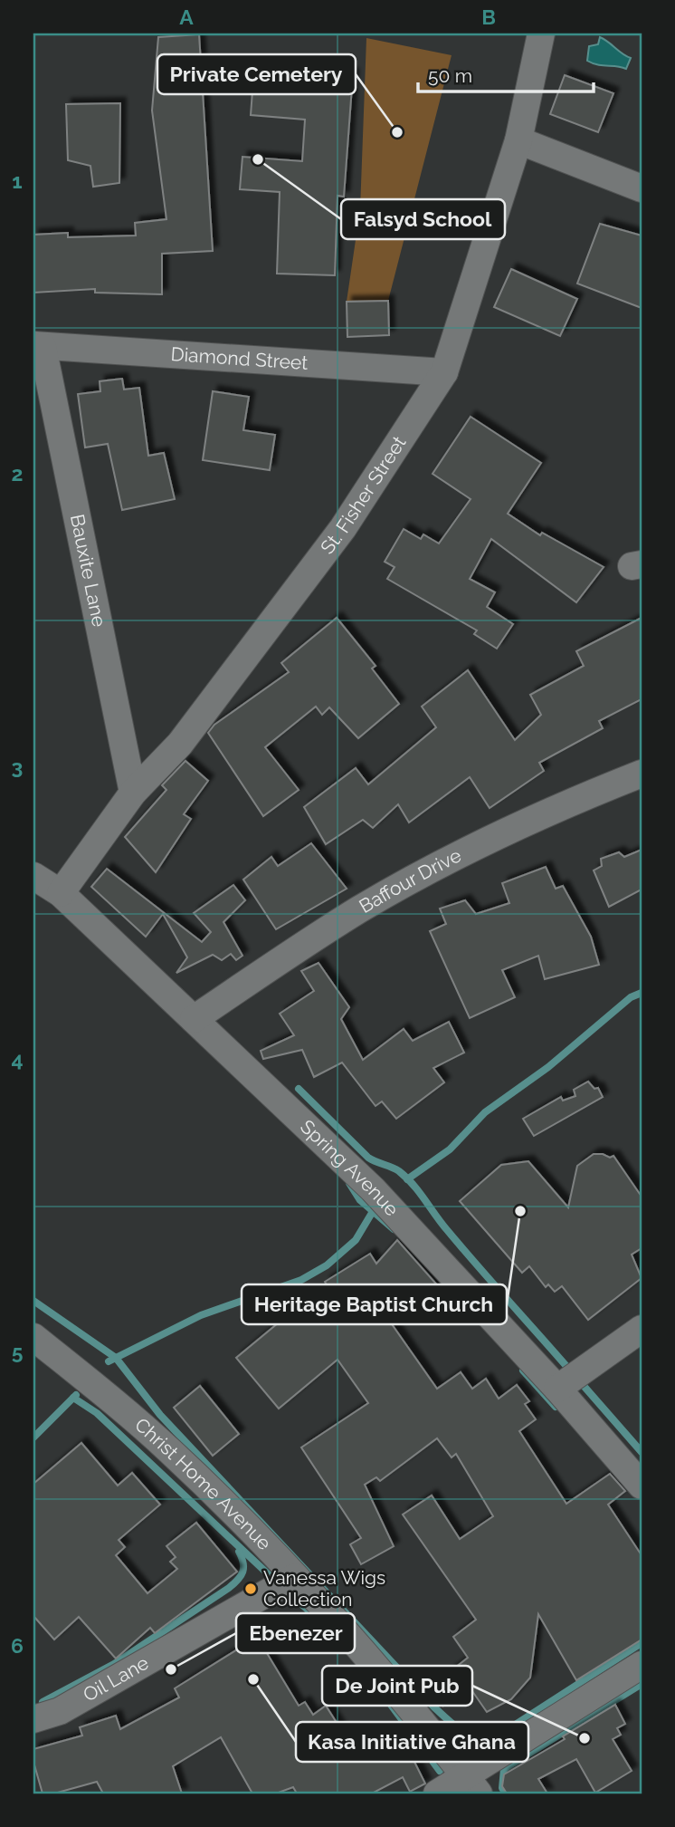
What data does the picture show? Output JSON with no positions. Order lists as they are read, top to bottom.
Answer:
{
  "streets": {
    "street": [
      "Diamond Street",
      "St. Fisher Street",
      "Bauxite Lane",
      "Baffour Drive",
      "Spring Avenue",
      "Christ Home Avenue",
      "Oil Lane"
    ]
  },
  "crossings": [
    ["Diamond Street", "St. Fisher Street"],
    ["Diamond Street", "Bauxite Lane"],
    ["St. Fisher Street", "Bauxite Lane"],
    ["St. Fisher Street", "Spring Avenue"],
    ["Baffour Drive", "Spring Avenue"],
    ["Christ Home Avenue", "Oil Lane"]
  ],
  "places": [
    "Private Cemetery",
    "Falsyd School",
    "Heritage Baptist Church",
    "Vanessa Wigs Collection",
    "Ebenezer",
    "Kasa Initiative Ghana",
    "De Joint Pub"
  ],
  "scale_bar": "50 m",
  "grid": {
    "columns": ["A", "B"],
    "rows": [
      "1",
      "2",
      "3",
      "4",
      "5",
      "6"
    ]
  }
}
